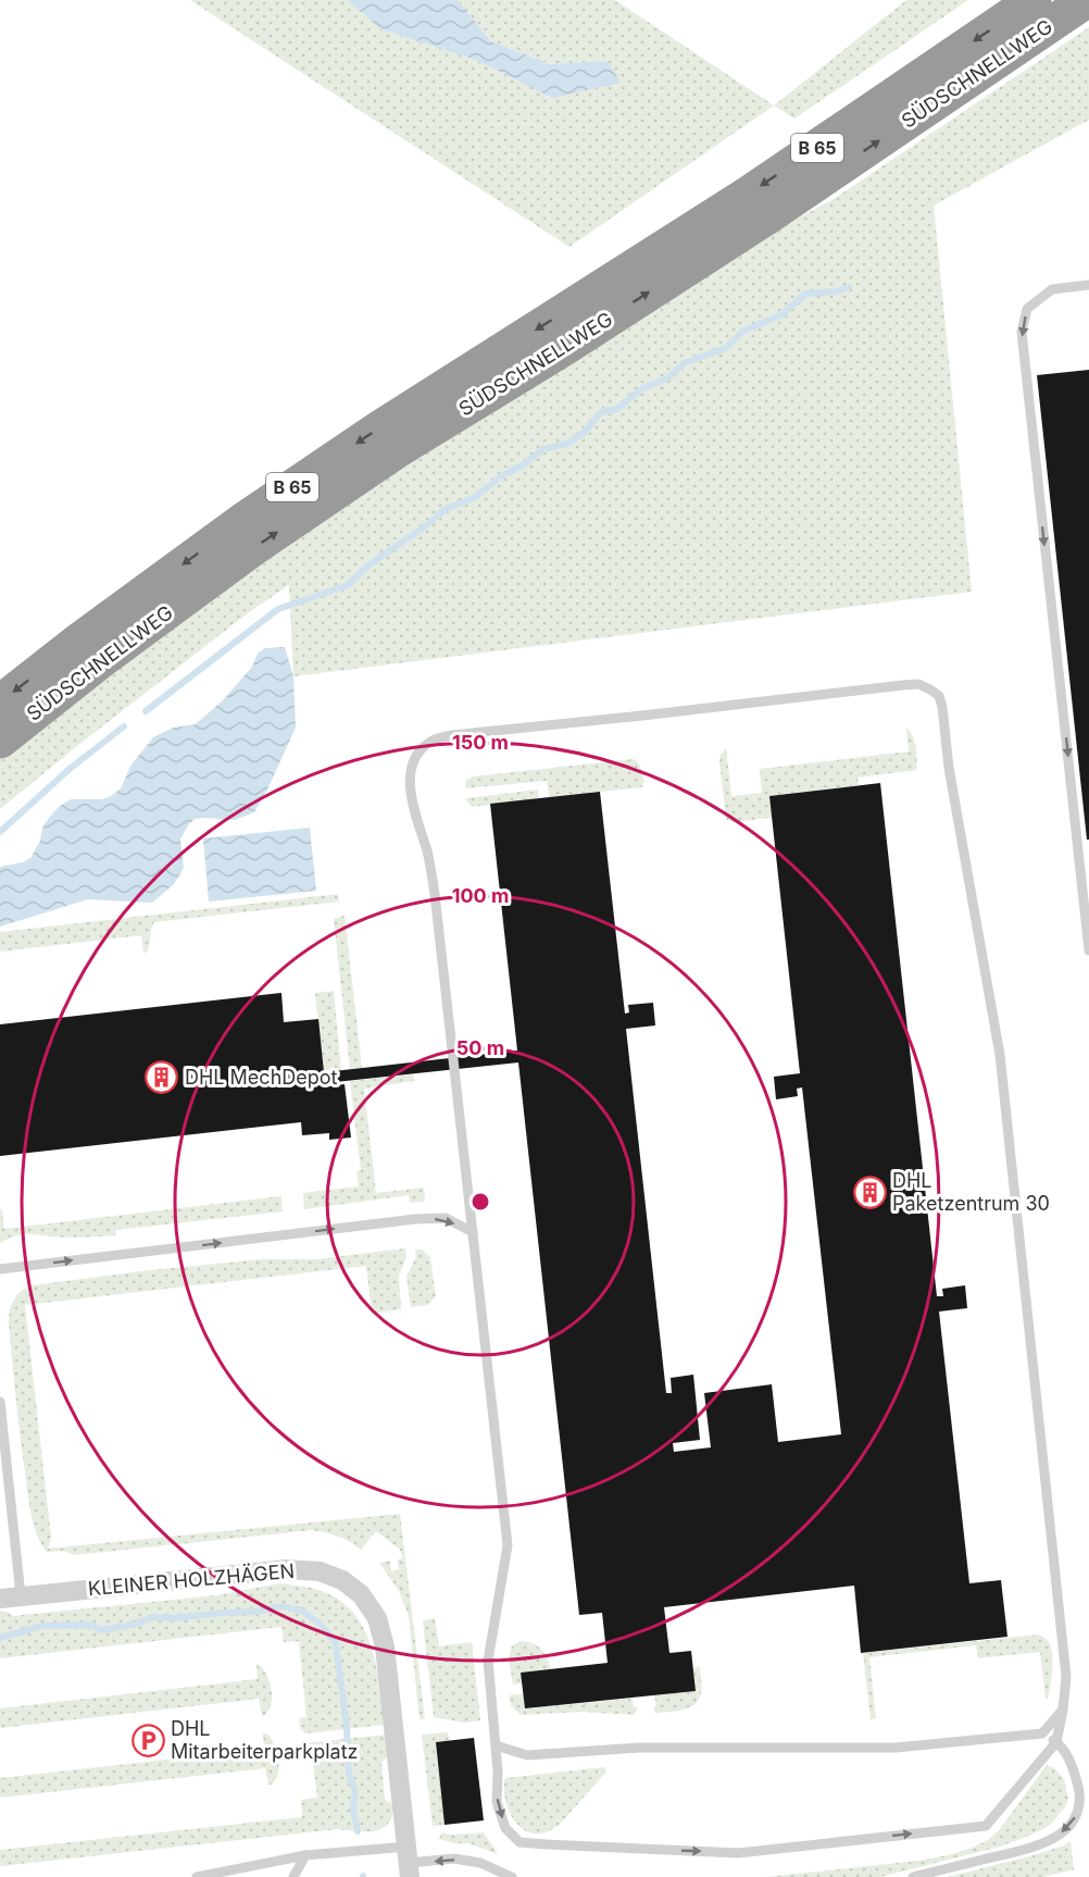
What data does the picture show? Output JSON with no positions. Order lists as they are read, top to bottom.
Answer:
{
  "streets": {
    "highway": ["SÜDSCHNELLWEG", "B 65"],
    "street": ["KLEINER HOLZHÄGEN"]
  },
  "places": {
    "building": ["DHL MechDepot", "DHL Paketzentrum 30"],
    "parking": ["DHL Mitarbeiterparkplatz"]
  },
  "rings": ["150 m", "100 m", "50 m"]
}
